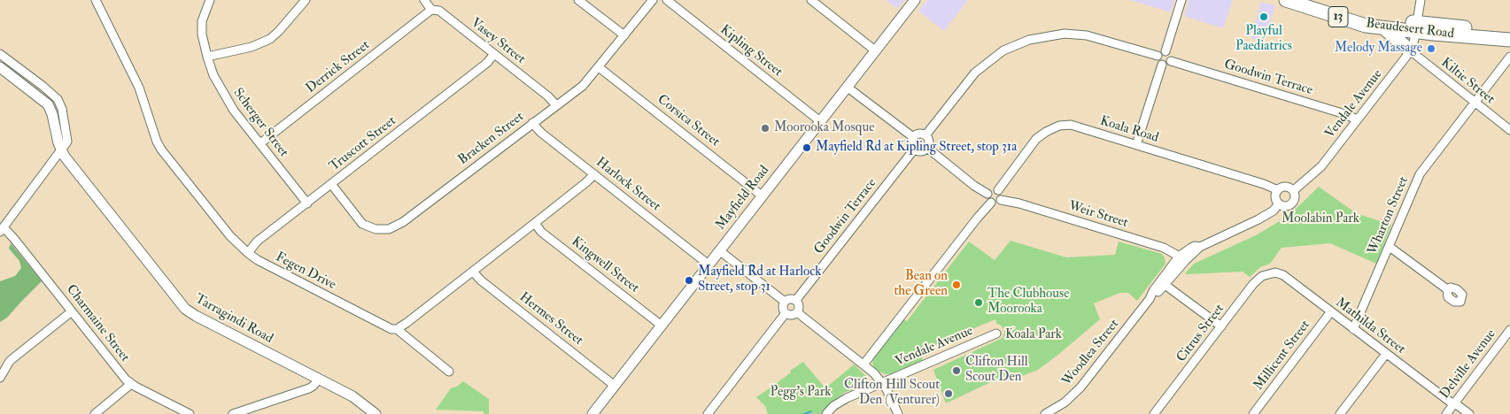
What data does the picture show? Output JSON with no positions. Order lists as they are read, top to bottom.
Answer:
{
  "streets": {
    "highway": ["13", "Beaudesert Road"],
    "street": [
      "Vasey Street",
      "Kipling Street",
      "Derrick Street",
      "Goodwin Terrace",
      "Kiltie Street",
      "Vendale Avenue",
      "Corsica Street",
      "Scherger Street",
      "Koala Road",
      "Bracken Street",
      "Truscott Street",
      "Harlock Street",
      "Mayfield Road",
      "Weir Street",
      "Wharton Street",
      "Kingwell Street",
      "Fegen Drive",
      "Tarragindi Road",
      "Hermes Street",
      "Charmaine Street",
      "Mathilda Street",
      "Citrus Street",
      "Woodlea Street",
      "Millicent Street",
      "Delville Avenue"
    ]
  },
  "crossings": [
    ["Beaudesert Road", "Vendale Avenue"],
    ["Vasey Street", "Derrick Street"],
    ["Vasey Street", "Bracken Street"],
    ["Vasey Street", "Truscott Street"],
    ["Kipling Street", "Mayfield Road"],
    ["Derrick Street", "Scherger Street"],
    ["Goodwin Terrace", "Vendale Avenue"],
    ["Kiltie Street", "Vendale Avenue"],
    ["Kiltie Street", "Wharton Street"],
    ["Vendale Avenue", "Koala Road"],
    ["Corsica Street", "Bracken Street"],
    ["Corsica Street", "Mayfield Road"],
    ["Scherger Street", "Truscott Street"],
    ["Koala Road", "Weir Street"],
    ["Bracken Street", "Truscott Street"],
    ["Bracken Street", "Harlock Street"],
    ["Truscott Street", "Fegen Drive"],
    ["Harlock Street", "Mayfield Road"],
    ["Mayfield Road", "Kingwell Street"],
    ["Mayfield Road", "Hermes Street"],
    ["Weir Street", "Woodlea Street"],
    ["Wharton Street", "Mathilda Street"],
    ["Mathilda Street", "Citrus Street"],
    ["Mathilda Street", "Millicent Street"],
    ["Mathilda Street", "Delville Avenue"]
  ],
  "parks": ["Moolabin Park", "Koala Park", "Pegg's Park"],
  "places": [
    "Playful Paediatrics",
    "Melody Massage",
    "Moorooka Mosque",
    "Mayfield Rd at Kipling Street, stop 31a",
    "Mayfield Rd at Harlock Street, stop 31",
    "Bean on the Green",
    "The Clubhouse Moorooka",
    "Clifton Hill Scout Den",
    "Clifton Hill Scout Den (Venturer)"
  ]
}
